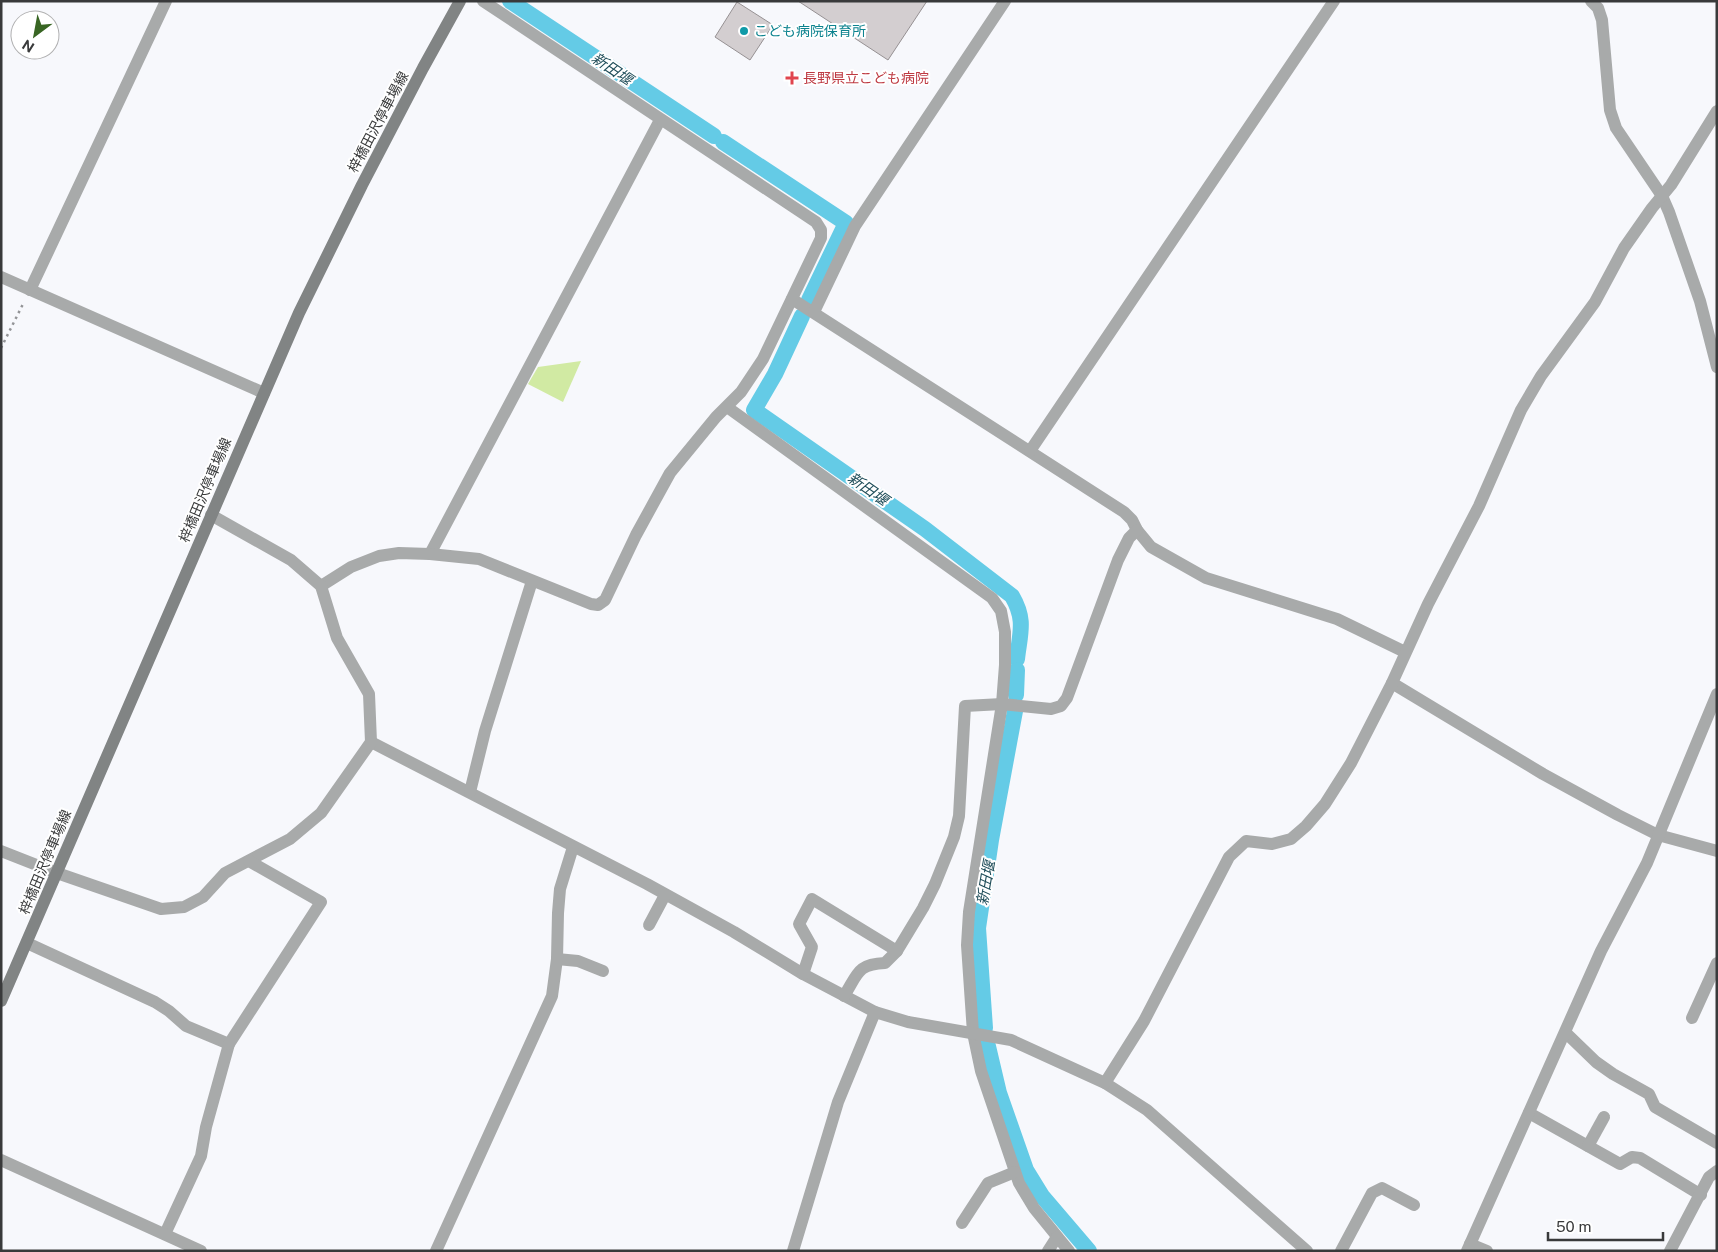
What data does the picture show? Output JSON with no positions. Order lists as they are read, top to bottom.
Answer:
{
  "streets": {
    "main road": ["梓橋田沢停車場線"]
  },
  "water": ["新田堰"],
  "places": {
    "other": ["こども病院保育所"],
    "health": ["長野県立こども病院"]
  },
  "scale_bar": "50 m",
  "north": "bottom left"
}
